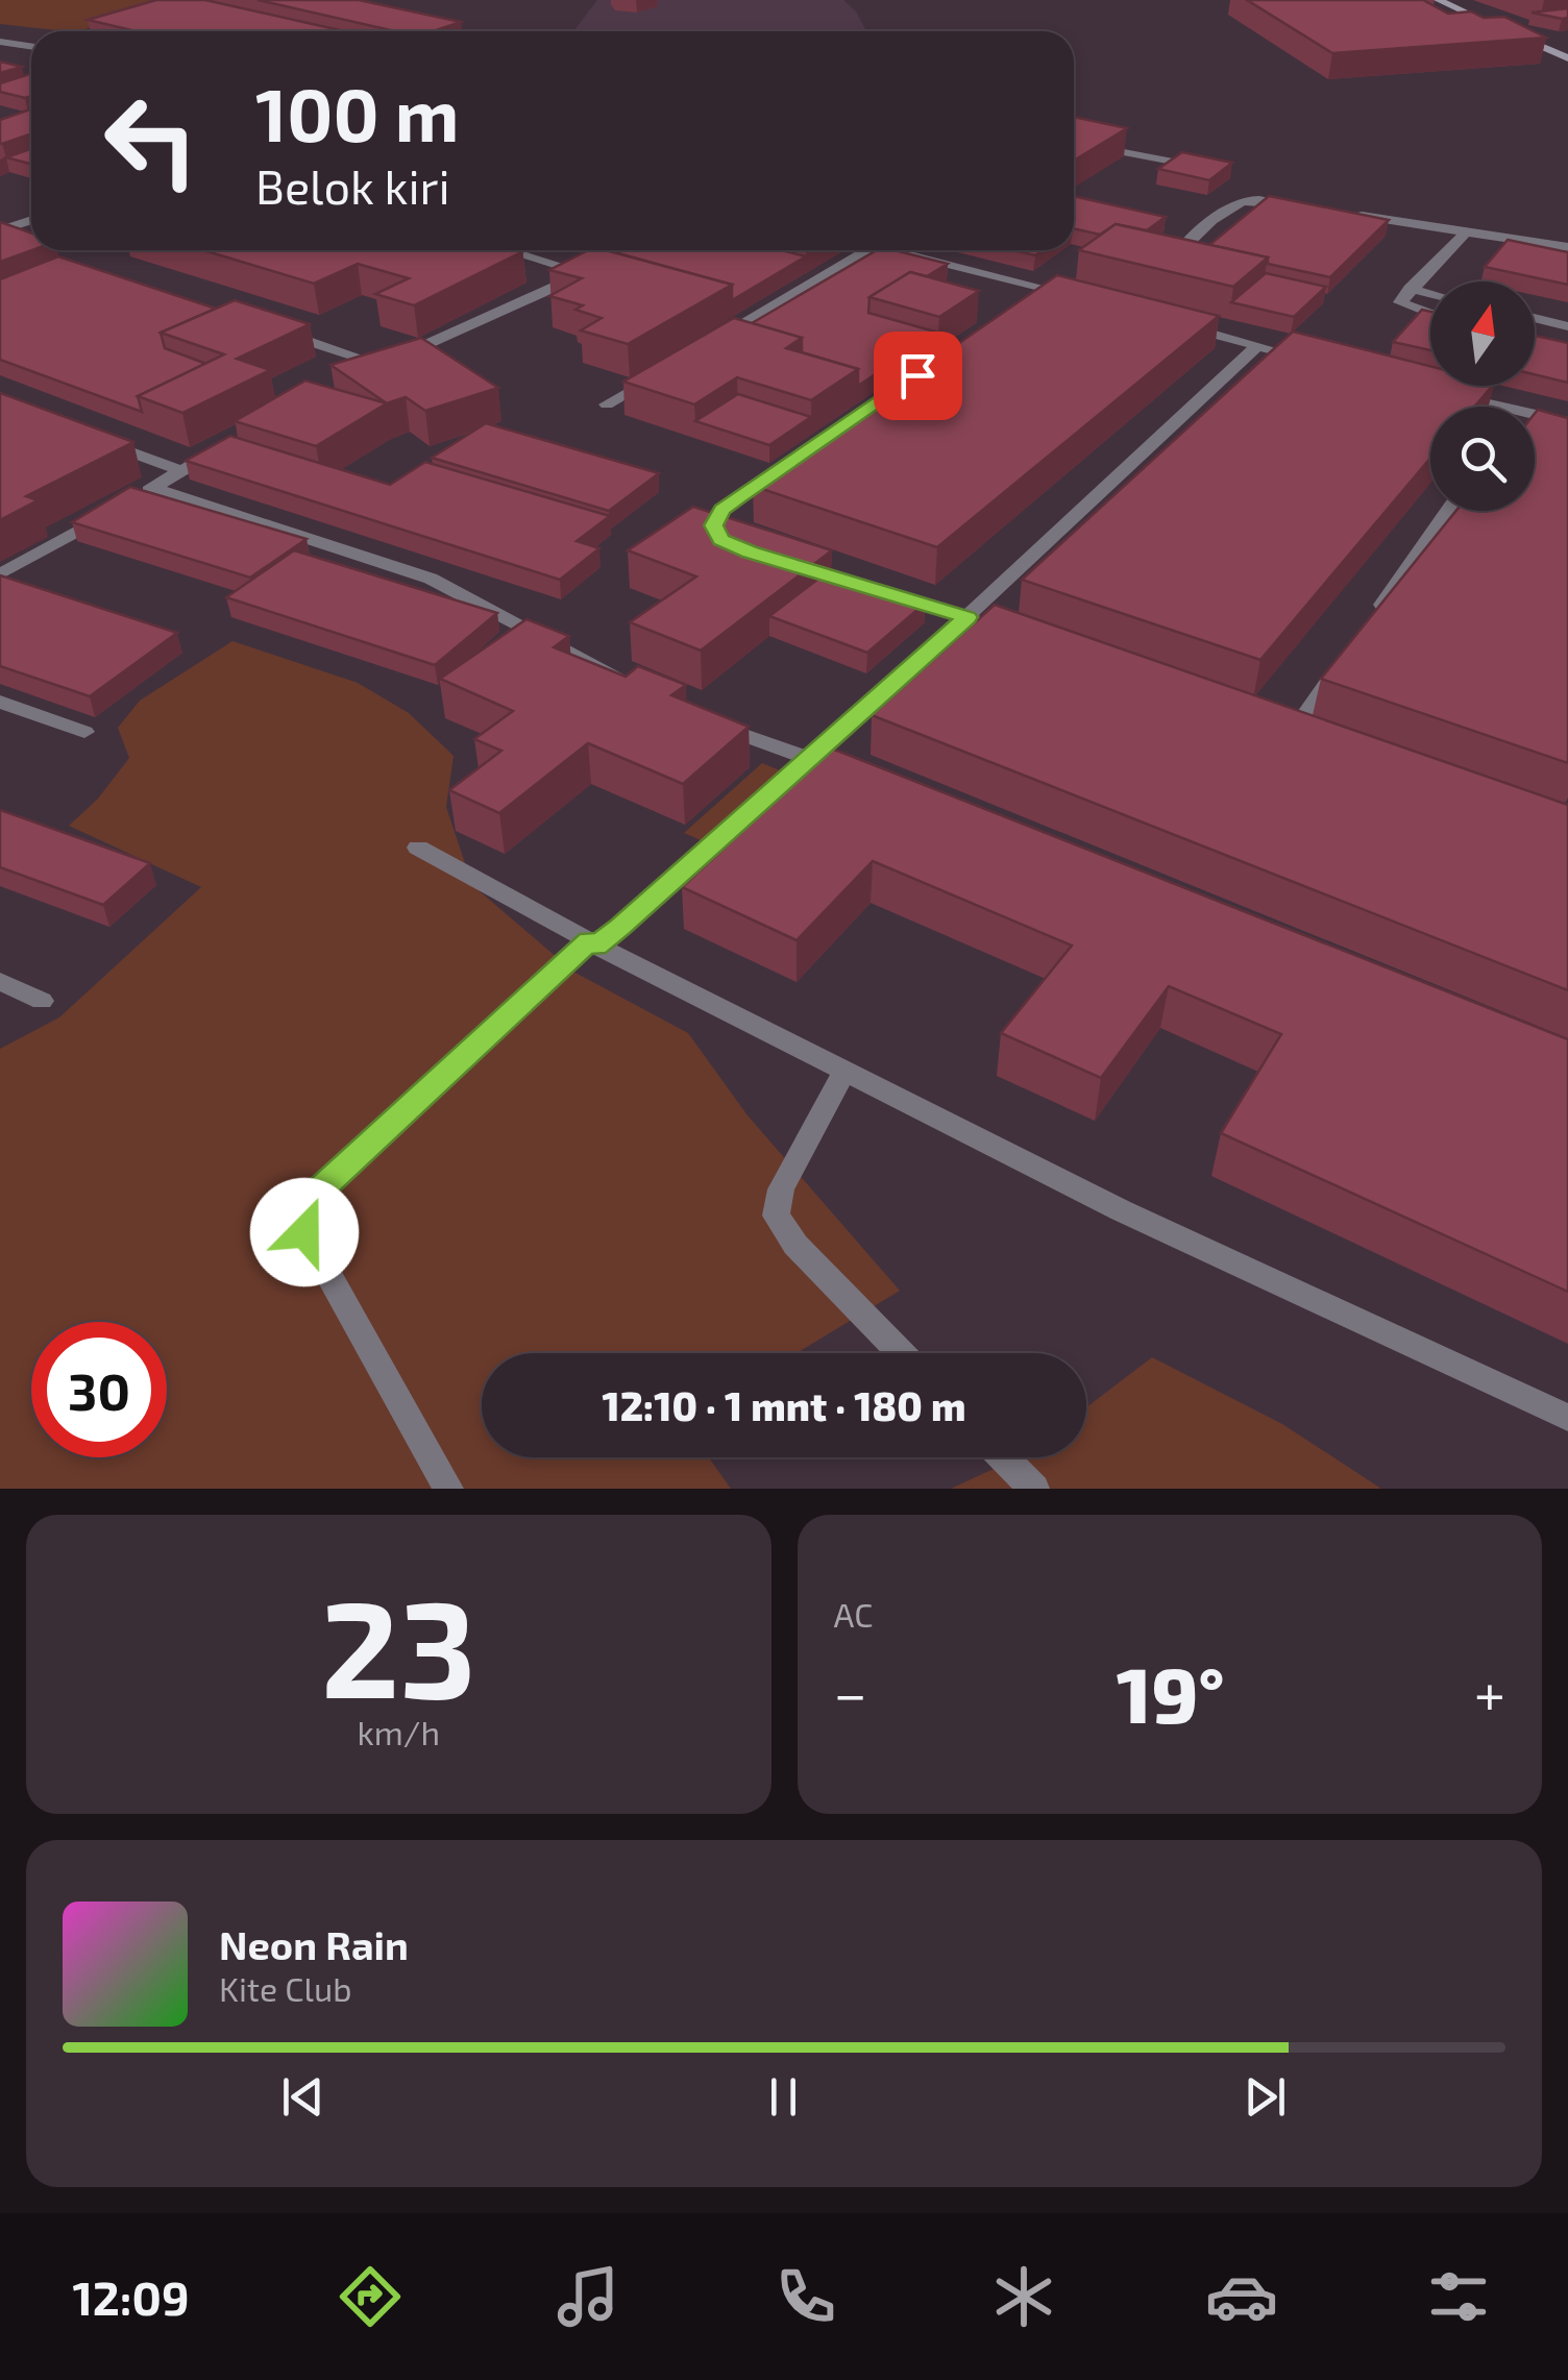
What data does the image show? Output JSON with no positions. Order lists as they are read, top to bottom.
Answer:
{
  "north": "top",
  "page": {
    "turn": ["100 m", "Belok kiri"],
    "limit": "30",
    "trip": "12:10 · 1 mnt · 180 m",
    "tile": [
      ["23", "km/h"],
      "AC"
    ],
    "heat": ["−", "19°", "+"],
    "song": ["Neon Rain", "Kite Club"],
    "tabs": "12:09"
  }
}
